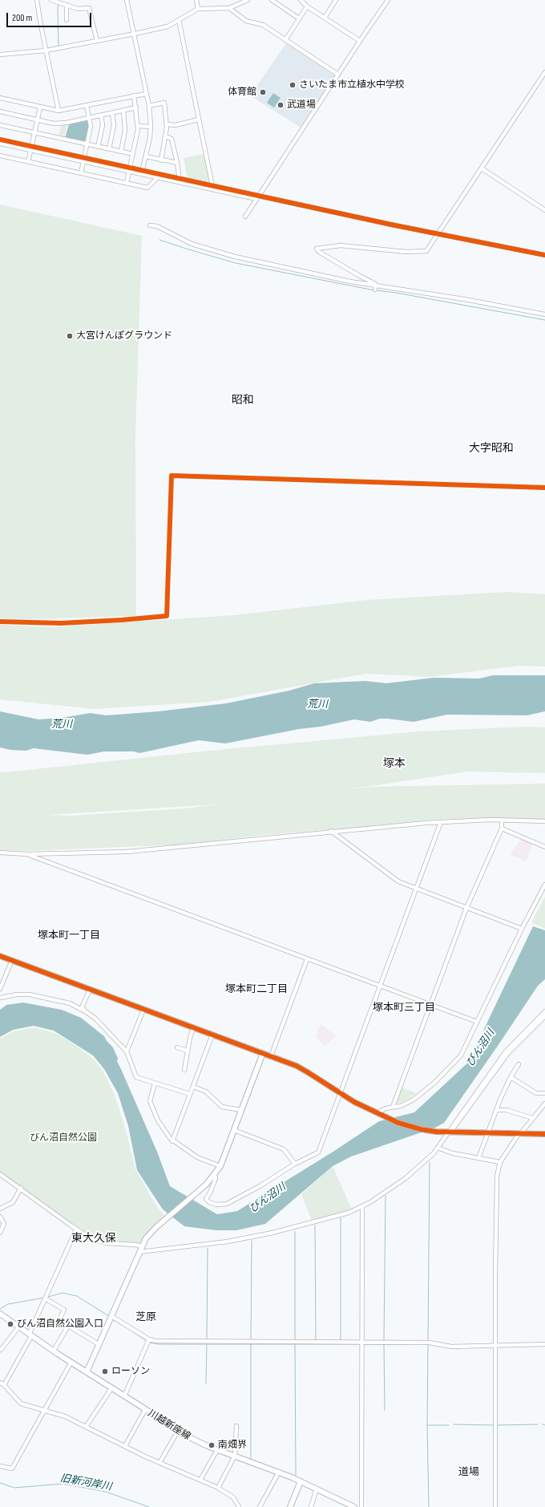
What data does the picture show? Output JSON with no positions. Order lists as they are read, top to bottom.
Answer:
{
  "streets": {
    "street": ["川越新座線"]
  },
  "districts": [
    "昭和",
    "大字昭和",
    "塚本",
    "塚本町一丁目",
    "塚本町二丁目",
    "塚本町三丁目",
    "東大久保",
    "芝原",
    "道場"
  ],
  "water": ["荒川", "びん沼川", "旧新河岸川"],
  "parks": ["びん沼自然公園"],
  "places": [
    "さいたま市立植水中学校",
    "体育館",
    "武道場",
    "大宮けんぽグラウンド",
    "びん沼自然公園入口",
    "ローソン",
    "南畑界"
  ],
  "scale_bar": "200 m"
}
